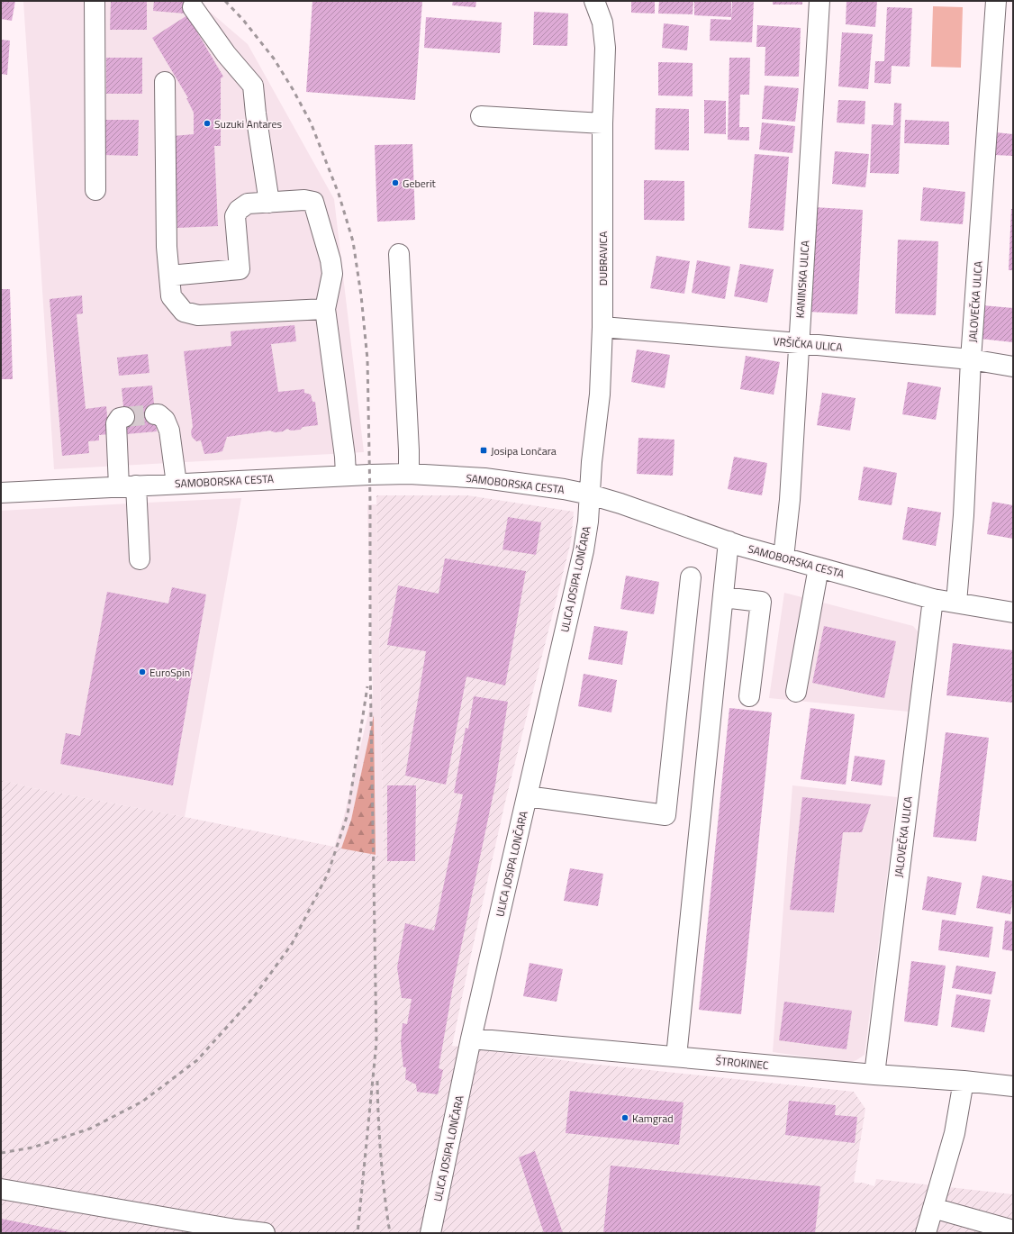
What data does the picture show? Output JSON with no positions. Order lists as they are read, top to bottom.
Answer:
{
  "streets": {
    "street": [
      "DUBRAVICA",
      "KANINSKA ULICA",
      "JALOVEČKA ULICA",
      "VRŠIČKA ULICA",
      "SAMOBORSKA CESTA",
      "ULICA JOSIPA LONČARA",
      "ŠTROKINEC"
    ]
  },
  "crossings": [
    ["DUBRAVICA", "VRŠIČKA ULICA"],
    ["DUBRAVICA", "SAMOBORSKA CESTA"],
    ["DUBRAVICA", "ULICA JOSIPA LONČARA"],
    ["KANINSKA ULICA", "VRŠIČKA ULICA"],
    ["KANINSKA ULICA", "SAMOBORSKA CESTA"],
    ["JALOVEČKA ULICA", "VRŠIČKA ULICA"],
    ["JALOVEČKA ULICA", "SAMOBORSKA CESTA"],
    ["JALOVEČKA ULICA", "ŠTROKINEC"],
    ["SAMOBORSKA CESTA", "ULICA JOSIPA LONČARA"],
    ["ULICA JOSIPA LONČARA", "ŠTROKINEC"]
  ],
  "places": {
    "other": [
      "Suzuki Antares",
      "Geberit",
      "EuroSpin",
      "Kamgrad"
    ],
    "transit": ["Josipa Lončara"]
  }
}
